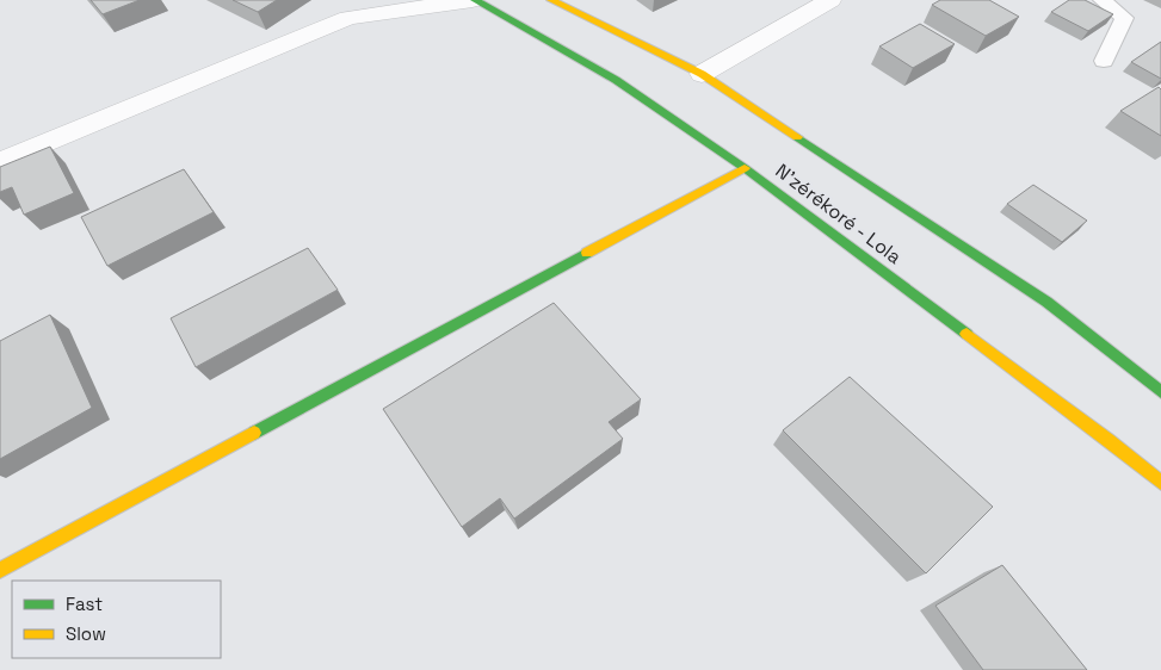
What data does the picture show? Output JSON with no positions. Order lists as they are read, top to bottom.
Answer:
{
  "streets": {
    "main road": ["N'zérékoré - Lola"]
  },
  "legend": ["Fast", "Slow"]
}
